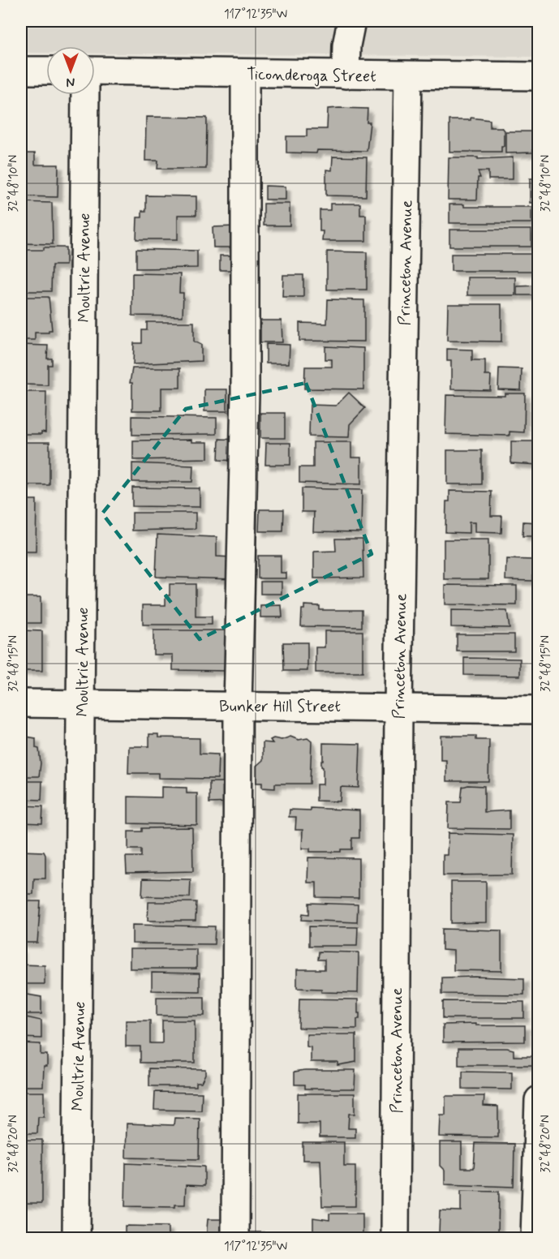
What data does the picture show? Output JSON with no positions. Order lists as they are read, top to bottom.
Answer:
{
  "streets": {
    "street": [
      "Ticonderoga Street",
      "Princeton Avenue",
      "Moultrie Avenue",
      "Bunker Hill Street"
    ]
  },
  "crossings": [
    ["Ticonderoga Street", "Princeton Avenue"],
    ["Princeton Avenue", "Bunker Hill Street"],
    ["Moultrie Avenue", "Bunker Hill Street"]
  ],
  "north": "bottom",
  "coordinates": [
    "117°12'35\"W",
    "32°48'10\"N",
    "32°48'15\"N",
    "32°48'20\"N"
  ]
}
